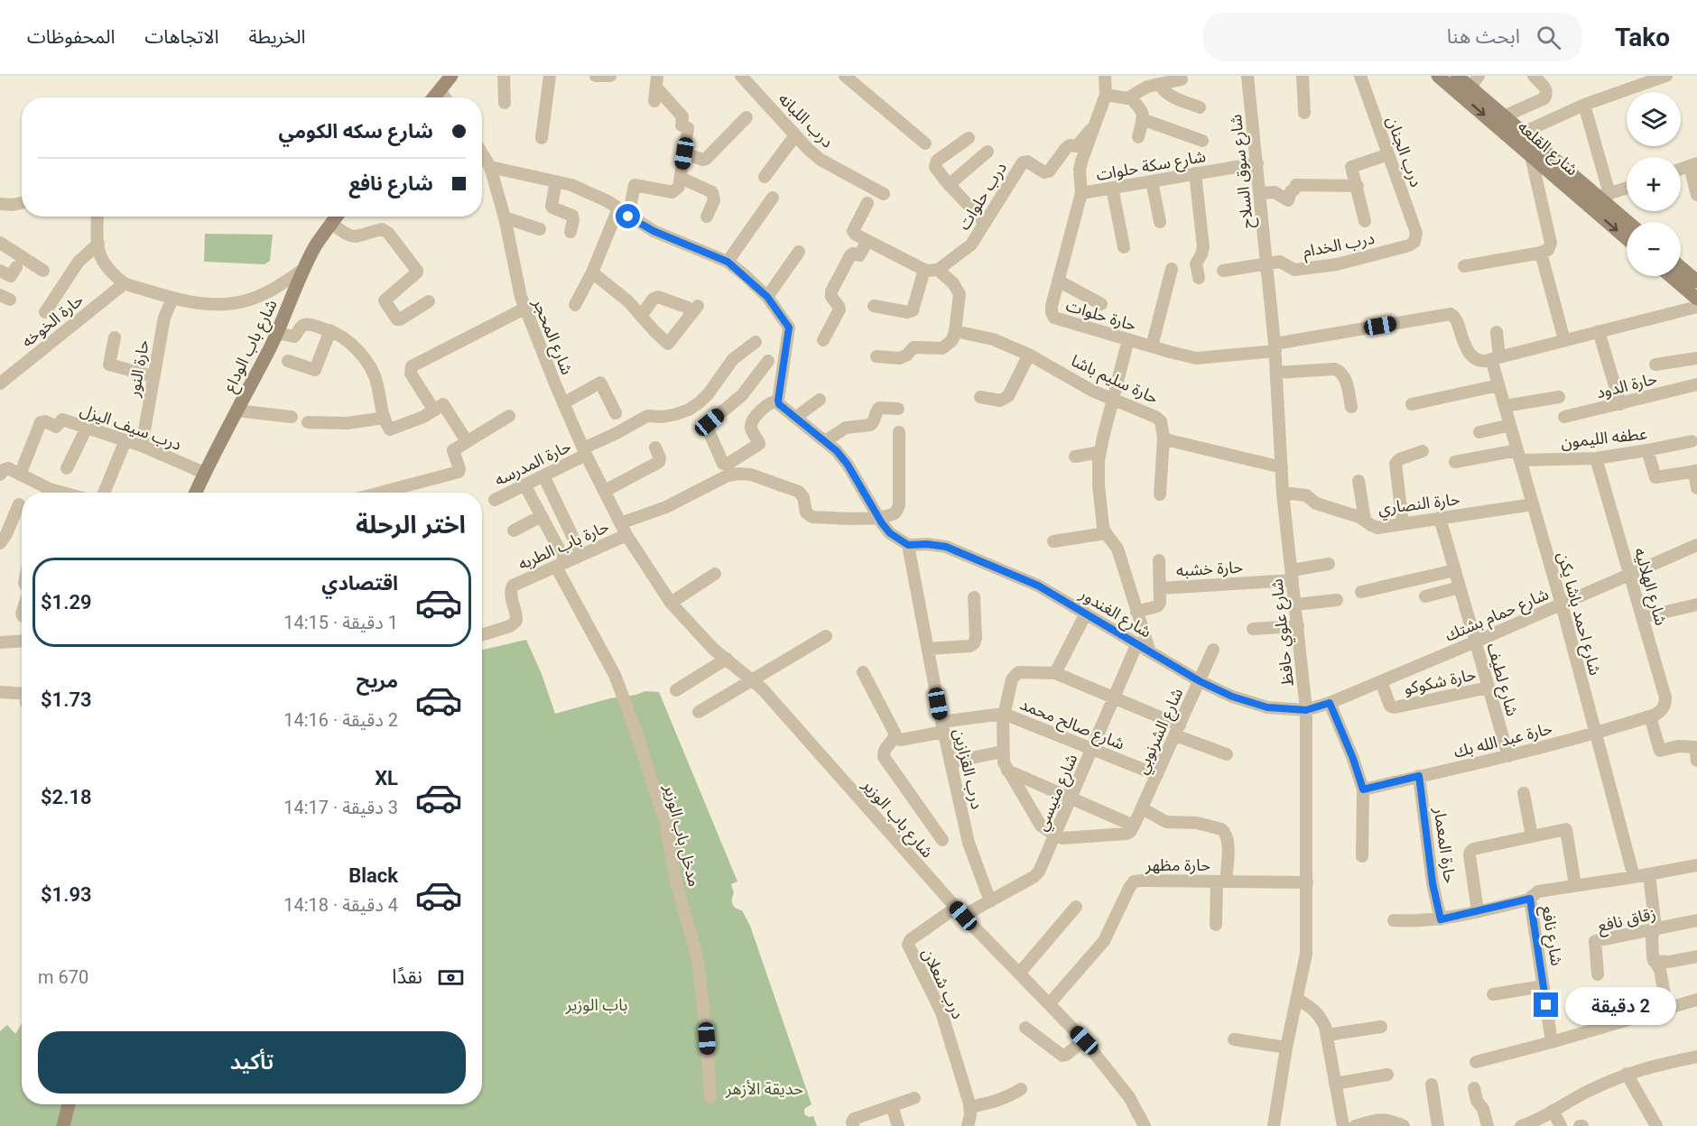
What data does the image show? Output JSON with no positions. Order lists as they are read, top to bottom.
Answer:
{
  "streets": {
    "main road": ["شارع القلعه", "شارع باب الوداع"],
    "street": [
      "درب اللبانه",
      "درب الجنان",
      "شارع سكة حلوات",
      "شارع سوق السلاح",
      "درب حلوات",
      "درب الخدام",
      "حارة حلوات",
      "حارة الخوخه",
      "شارع المحجر",
      "حارة النور",
      "حارة سليم باشا",
      "حارة الدود",
      "درب سيف اليزل",
      "عطفه الليمون",
      "حارة المدرسه",
      "حارة النصاري",
      "حارة باب الطربه",
      "حارة خشبه",
      "شارع الهلاليه",
      "شارع الغندور",
      "شارع احمد باشا يكن",
      "شارع حمام بشتك",
      "شارع علوي حافظ",
      "شارع لطيف",
      "حارة شكوكو",
      "شارع صالح محمد",
      "شارع الشرنوبي",
      "حارة عبد الله بك",
      "درب القزازين",
      "شارع منيسي",
      "شارع باب الوزير",
      "مدخل باب الوزير",
      "حارة المعمار",
      "حارة مظهر",
      "زقاق نافع",
      "شارع نافع",
      "درب شعلان"
    ]
  },
  "crossings": [
    ["درب الجنان", "درب الخدام"],
    ["شارع سكة حلوات", "شارع سوق السلاح"],
    ["شارع سكة حلوات", "حارة حلوات"],
    ["شارع سوق السلاح", "درب الخدام"],
    ["شارع سوق السلاح", "شارع علوي حافظ"],
    ["درب حلوات", "حارة حلوات"],
    ["درب الخدام", "شارع علوي حافظ"],
    ["حارة حلوات", "شارع احمد باشا يكن"],
    ["حارة حلوات", "شارع علوي حافظ"],
    ["شارع المحجر", "حارة المدرسه"],
    ["شارع المحجر", "حارة باب الطربه"],
    ["شارع المحجر", "شارع باب الوزير"],
    ["شارع باب الوداع", "درب سيف اليزل"],
    ["حارة النور", "درب سيف اليزل"],
    ["عطفه الليمون", "شارع الهلاليه"],
    ["عطفه الليمون", "شارع احمد باشا يكن"],
    ["حارة المدرسه", "مدخل باب الوزير"],
    ["حارة النصاري", "شارع احمد باشا يكن"],
    ["حارة النصاري", "شارع علوي حافظ"],
    ["حارة النصاري", "شارع لطيف"],
    ["حارة باب الطربه", "شارع باب الوزير"],
    ["حارة باب الطربه", "مدخل باب الوزير"],
    ["حارة خشبه", "شارع علوي حافظ"],
    ["شارع الهلاليه", "شارع حمام بشتك"],
    ["شارع الهلاليه", "حارة عبد الله بك"],
    ["شارع الغندور", "شارع حمام بشتك"],
    ["شارع الغندور", "شارع علوي حافظ"],
    ["شارع الغندور", "شارع الشرنوبي"],
    ["شارع الغندور", "درب القزازين"],
    ["شارع الغندور", "شارع منيسي"],
    ["شارع احمد باشا يكن", "شارع حمام بشتك"],
    ["شارع احمد باشا يكن", "حارة عبد الله بك"],
    ["شارع حمام بشتك", "شارع علوي حافظ"],
    ["شارع حمام بشتك", "شارع لطيف"],
    ["شارع حمام بشتك", "حارة شكوكو"],
    ["شارع علوي حافظ", "حارة مظهر"],
    ["شارع لطيف", "حارة شكوكو"],
    ["شارع لطيف", "حارة عبد الله بك"],
    ["شارع صالح محمد", "شارع الشرنوبي"],
    ["شارع صالح محمد", "درب القزازين"],
    ["شارع صالح محمد", "شارع منيسي"],
    ["حارة عبد الله بك", "حارة المعمار"],
    ["درب القزازين", "شارع منيسي"],
    ["شارع منيسي", "شارع باب الوزير"],
    ["شارع منيسي", "درب شعلان"],
    ["شارع باب الوزير", "حارة مظهر"],
    ["شارع باب الوزير", "درب شعلان"]
  ],
  "parks": ["باب الوزير", "حديقة الأزهر"],
  "page": {
    "header": "Tako",
    "search": "ابحث هنا",
    "nav": ["الخريطة", "الاتجاهات", "المحفوظات"],
    "map_buttons": ["+", "−"],
    "banner": ["شارع سكه الكومي", "شارع نافع"],
    "heading": "اختر الرحلة",
    "list": [
      {
        "name": "اقتصادي",
        "note": "1 دقيقة · 14:15",
        "value": "$1.29"
      },
      {
        "name": "مريح",
        "note": "2 دقيقة · 14:16",
        "value": "$1.73"
      },
      {
        "name": "XL",
        "note": "3 دقيقة · 14:17",
        "value": "$2.18"
      },
      {
        "name": "Black",
        "note": "4 دقيقة · 14:18",
        "value": "$1.93"
      }
    ],
    "pay": ["نقدًا", "670 m"],
    "bubble": "2 دقيقة",
    "buttons": "تأكيد"
  }
}
